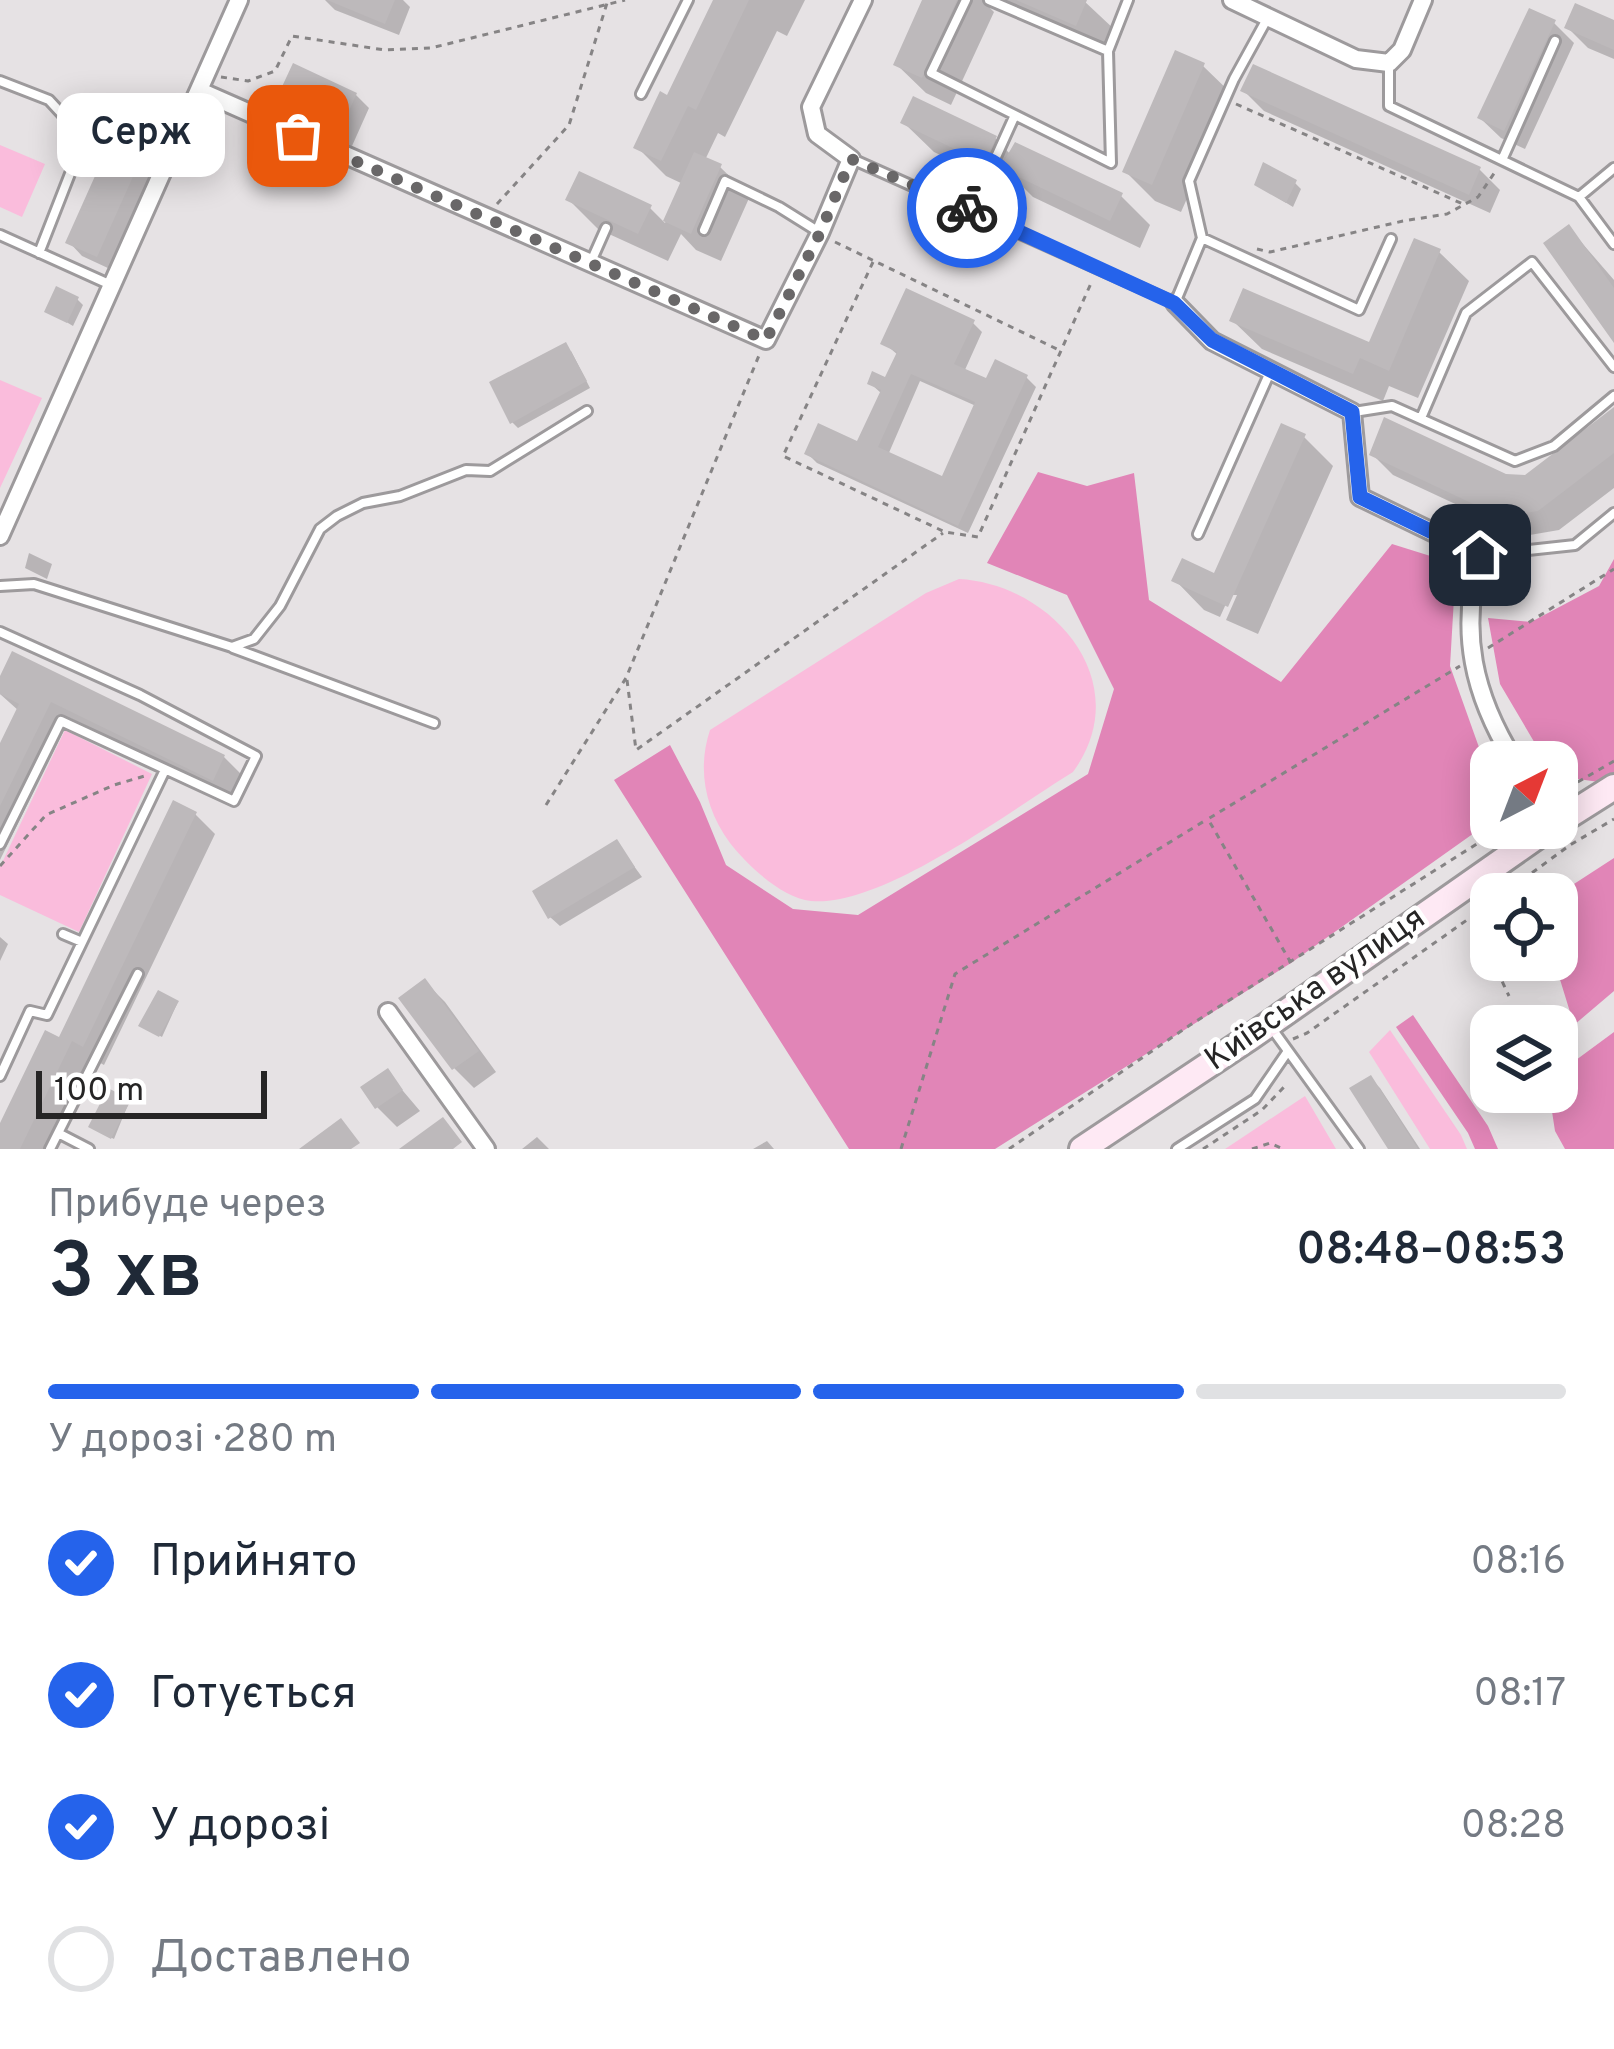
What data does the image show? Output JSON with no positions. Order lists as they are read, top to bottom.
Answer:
{
  "streets": {
    "main road": ["Київська вулиця"]
  },
  "places": ["Серж"],
  "scale_bar": "100 m",
  "north": "top right",
  "page": {
    "bubble": "Серж",
    "scale": "100 m",
    "heading": ["3 хв", "Прибуде через", "08:48–08:53"],
    "bar": "У дорозі · 280 m",
    "list": [
      ["Прийнято", "08:16"],
      ["Готується", "08:17"],
      ["У дорозі", "08:28"],
      "Доставлено"
    ]
  }
}
